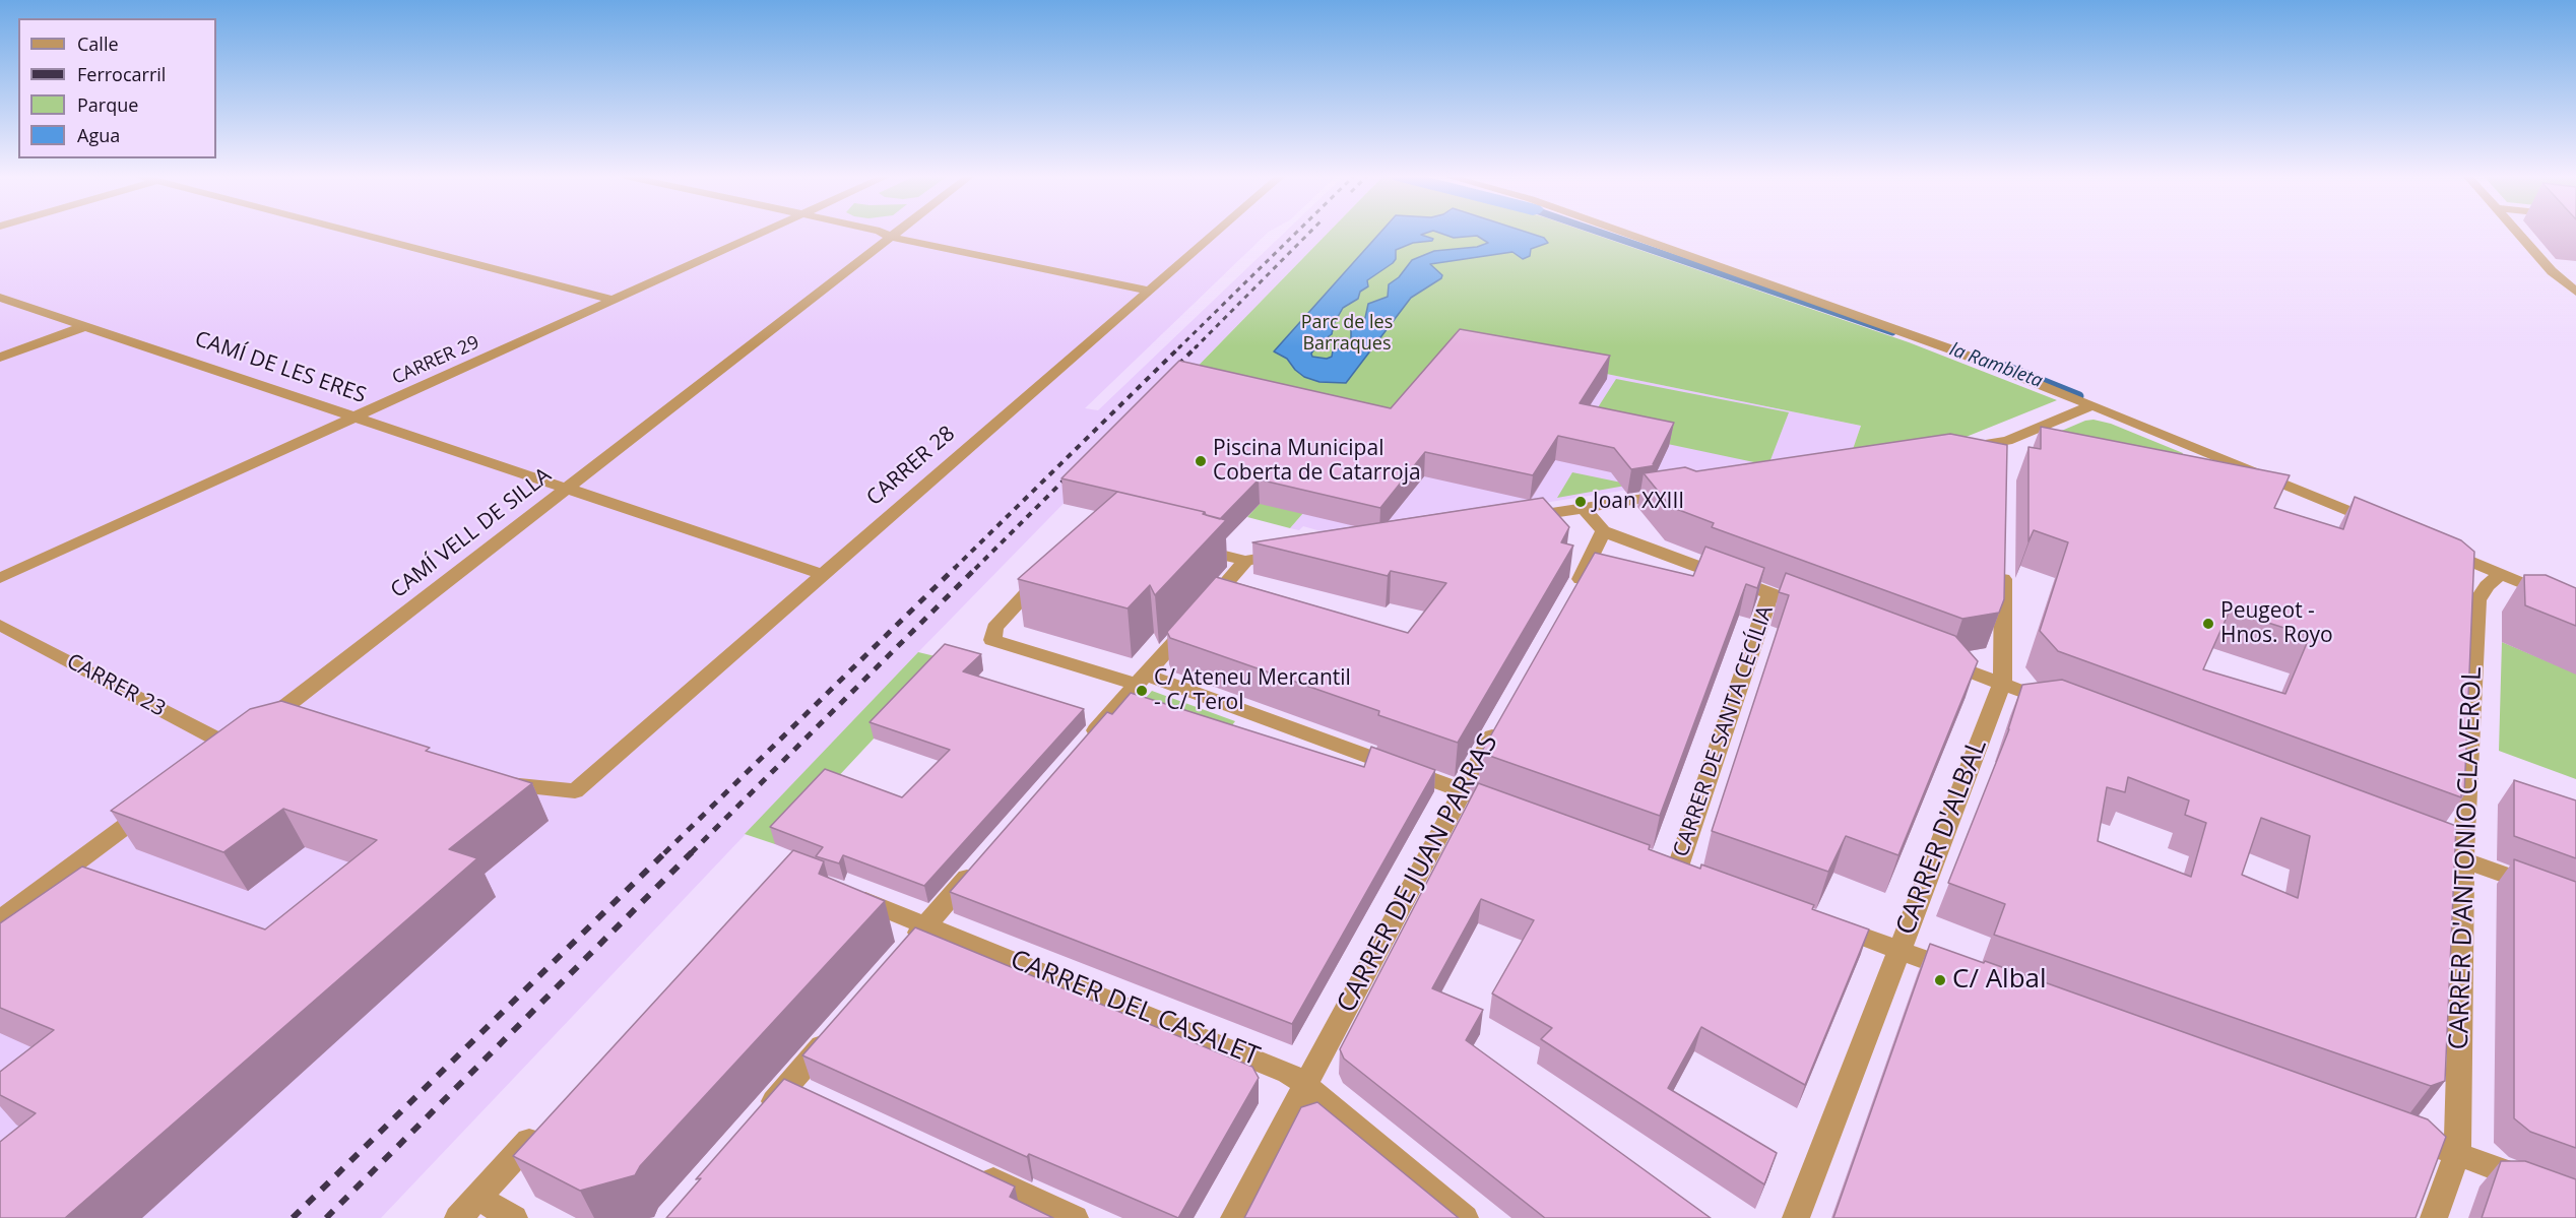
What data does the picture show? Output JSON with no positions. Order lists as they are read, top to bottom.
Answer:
{
  "streets": {
    "street": [
      "CARRER 29",
      "CAMÍ DE LES ERES",
      "CARRER 28",
      "CAMÍ VELL DE SILLA",
      "CARRER 23",
      "CARRER DE SANTA CECÍLIA",
      "CARRER D'ALBAL",
      "CARRER D'ANTONIO CLAVEROL",
      "CARRER DE JUAN PARRAS",
      "CARRER DEL CASALET"
    ]
  },
  "crossings": [
    ["CARRER 29", "CAMÍ DE LES ERES"],
    ["CAMÍ DE LES ERES", "CARRER 28"],
    ["CAMÍ DE LES ERES", "CAMÍ VELL DE SILLA"],
    ["CAMÍ VELL DE SILLA", "CARRER 23"],
    ["CARRER DE JUAN PARRAS", "CARRER DEL CASALET"]
  ],
  "water": ["la Rambleta"],
  "parks": ["Parc de les Barraques"],
  "places": [
    "Piscina Municipal Coberta de Catarroja",
    "Joan XXIII",
    "Peugeot - Hnos. Royo",
    "C/ Ateneu Mercantil - C/ Terol",
    "C/ Albal"
  ],
  "legend": [
    "Calle",
    "Ferrocarril",
    "Parque",
    "Agua"
  ]
}
